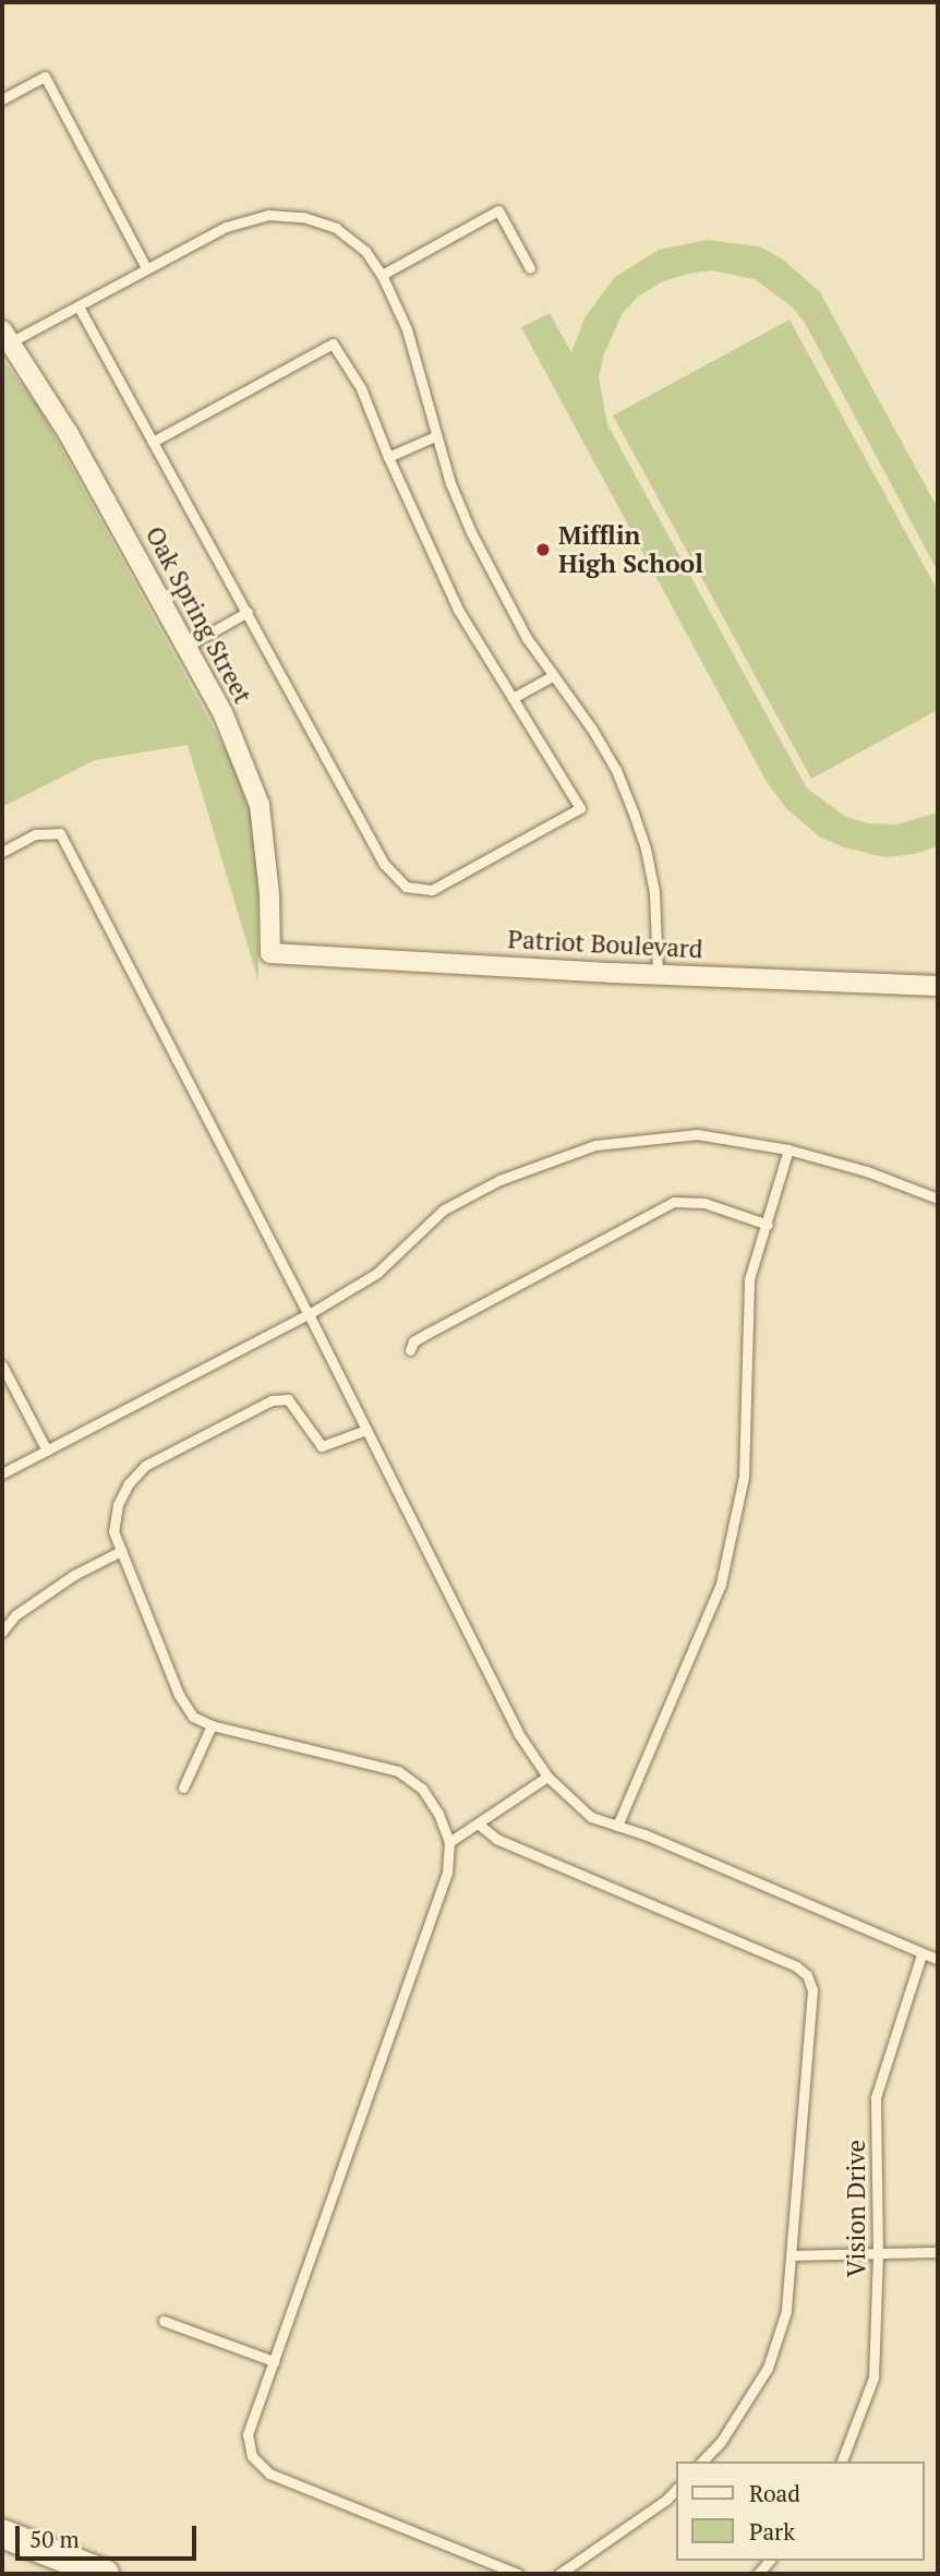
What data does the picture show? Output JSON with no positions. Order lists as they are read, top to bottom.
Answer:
{
  "streets": {
    "street": ["Oak Spring Street", "Patriot Boulevard"],
    "lane": ["Vision Drive"]
  },
  "crossings": [
    ["Oak Spring Street", "Patriot Boulevard"]
  ],
  "places": ["Mifflin High School"],
  "legend": ["Road", "Park"],
  "scale_bar": "50 m"
}
